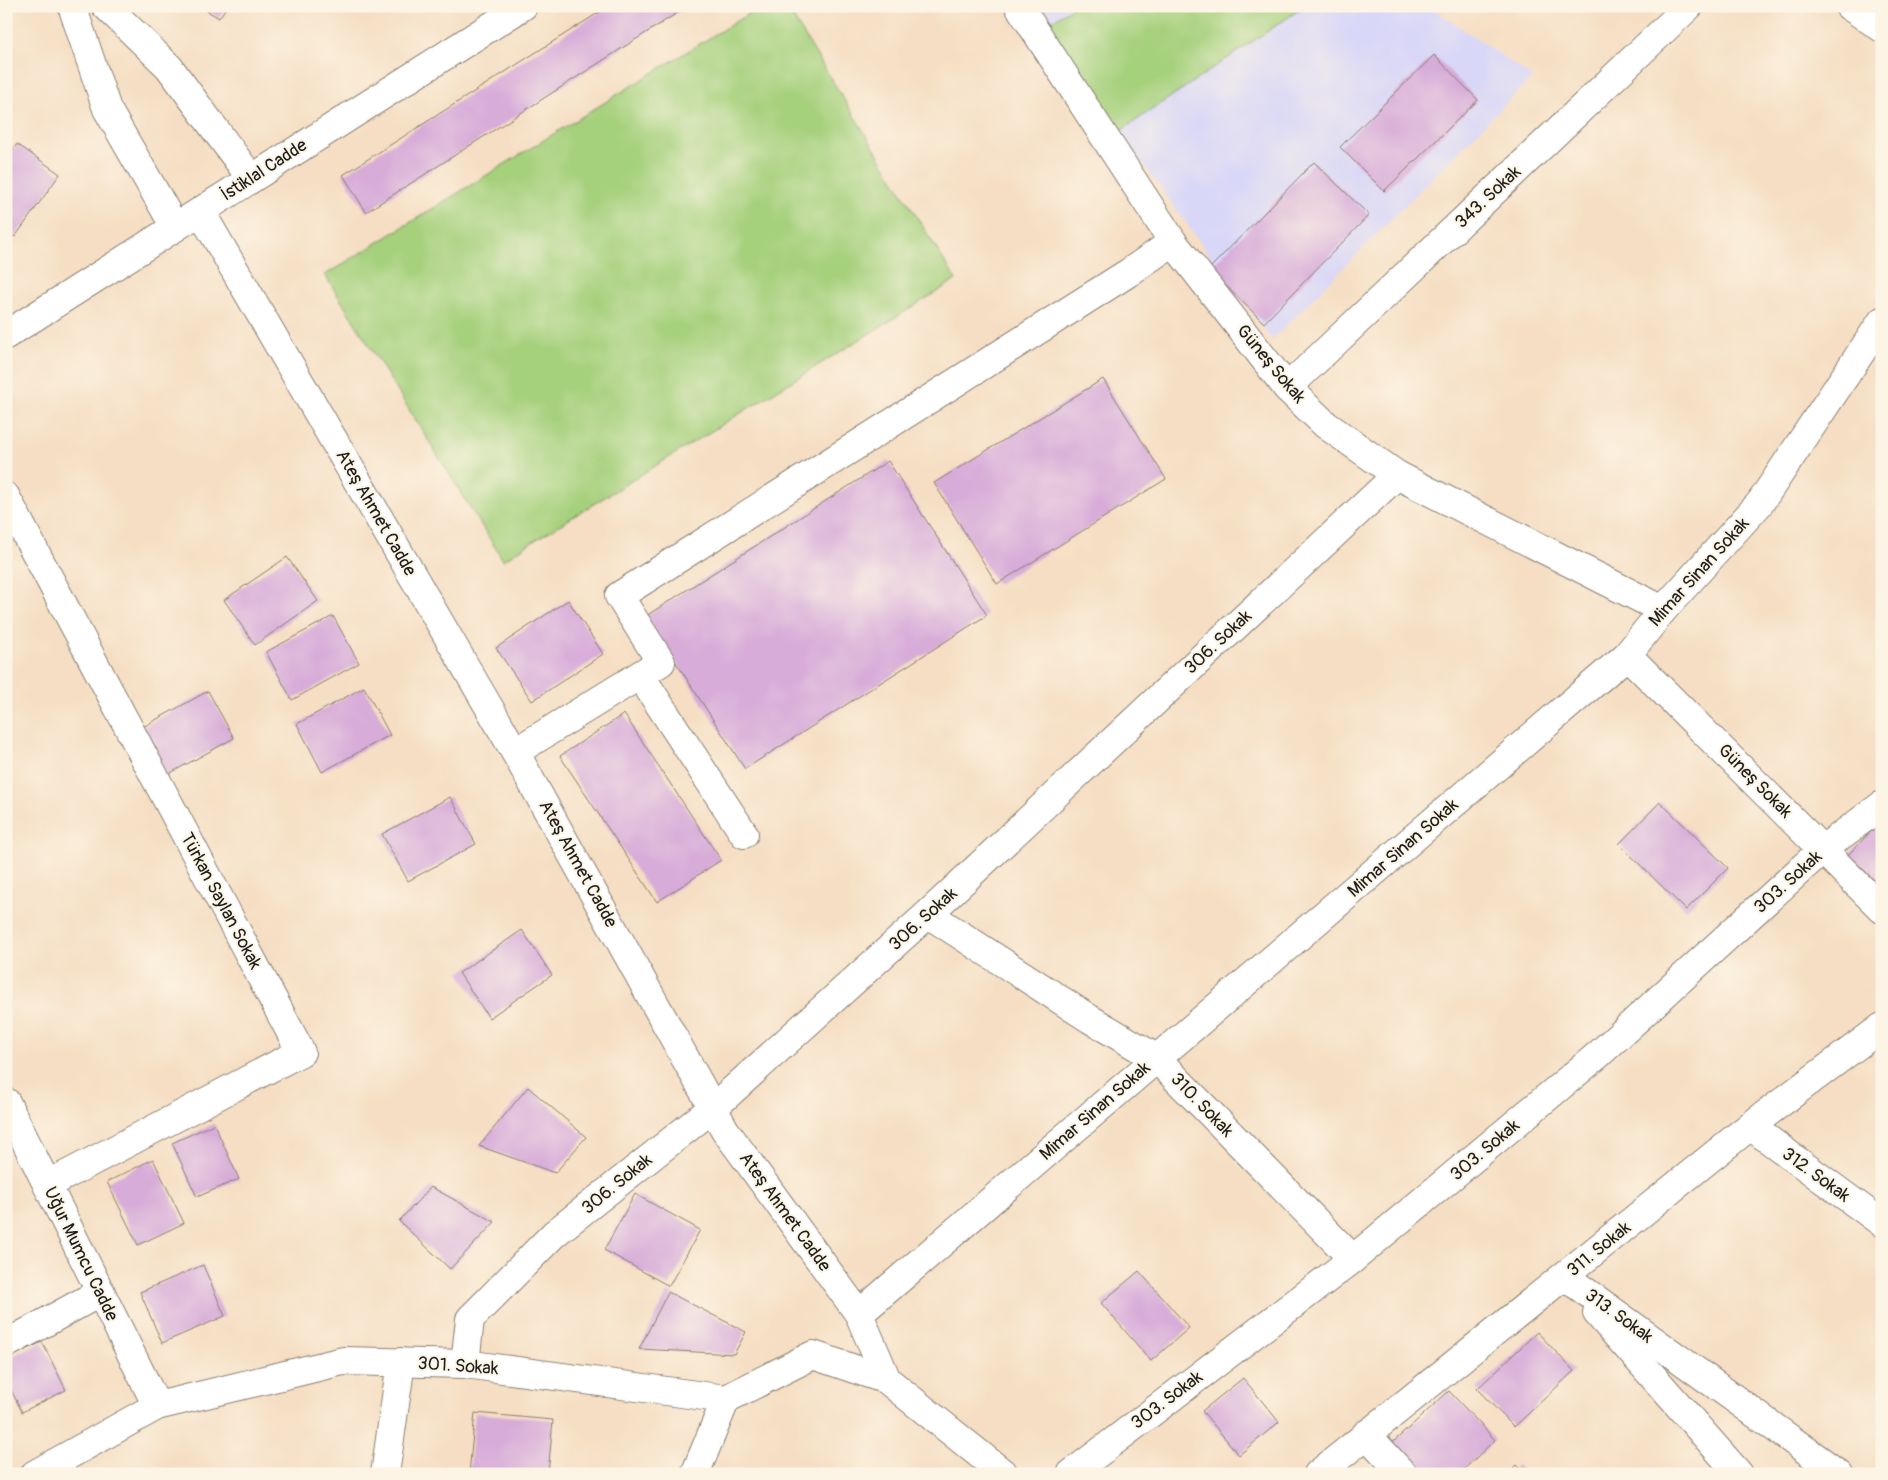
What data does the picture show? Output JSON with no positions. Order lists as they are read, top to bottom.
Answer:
{
  "streets": {
    "street": [
      "İstiklal Cadde",
      "343. Sokak",
      "Güneş Sokak",
      "Ateş Ahmet Cadde",
      "Mimar Sinan Sokak",
      "306. Sokak",
      "303. Sokak",
      "Türkan Saylan Sokak",
      "310. Sokak",
      "312. Sokak",
      "311. Sokak",
      "Uğur Mumcu Cadde",
      "313. Sokak",
      "301. Sokak"
    ]
  },
  "crossings": [
    ["İstiklal Cadde", "Ateş Ahmet Cadde"],
    ["343. Sokak", "Güneş Sokak"],
    ["Güneş Sokak", "Mimar Sinan Sokak"],
    ["Güneş Sokak", "306. Sokak"],
    ["Güneş Sokak", "303. Sokak"],
    ["Ateş Ahmet Cadde", "Mimar Sinan Sokak"],
    ["Ateş Ahmet Cadde", "306. Sokak"],
    ["Mimar Sinan Sokak", "310. Sokak"],
    ["306. Sokak", "310. Sokak"],
    ["306. Sokak", "301. Sokak"],
    ["303. Sokak", "310. Sokak"],
    ["Türkan Saylan Sokak", "Uğur Mumcu Cadde"],
    ["312. Sokak", "311. Sokak"],
    ["311. Sokak", "313. Sokak"],
    ["Uğur Mumcu Cadde", "301. Sokak"]
  ]
}
